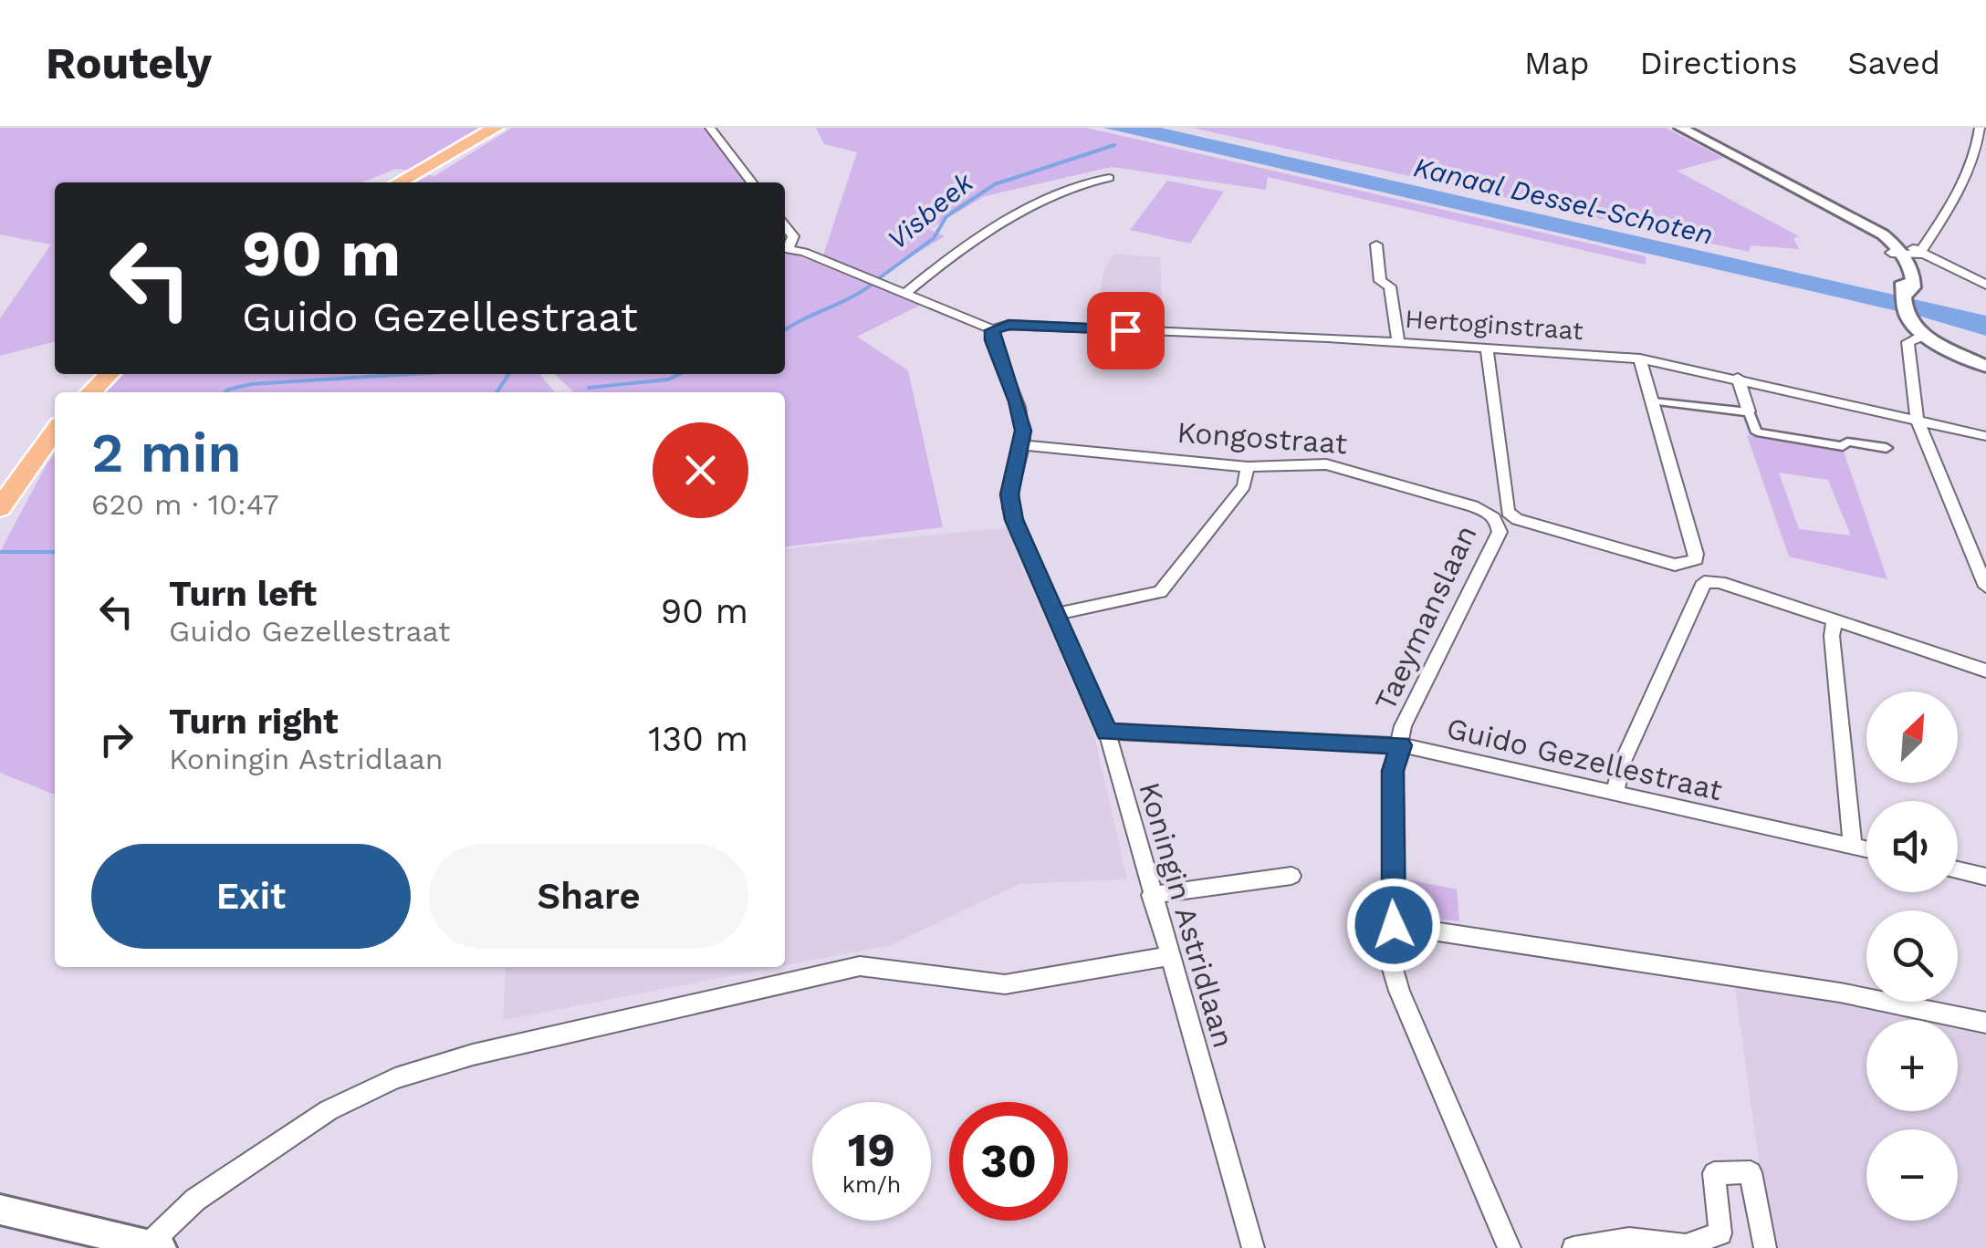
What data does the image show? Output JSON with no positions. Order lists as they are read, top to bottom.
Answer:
{
  "streets": {
    "street": [
      "Hertoginstraat",
      "Kongostraat",
      "Taeymanslaan",
      "Guido Gezellestraat",
      "Koningin Astridlaan"
    ]
  },
  "crossings": [
    ["Hertoginstraat", "Taeymanslaan"],
    ["Hertoginstraat", "Koningin Astridlaan"],
    ["Kongostraat", "Taeymanslaan"],
    ["Kongostraat", "Koningin Astridlaan"],
    ["Taeymanslaan", "Guido Gezellestraat"],
    ["Guido Gezellestraat", "Koningin Astridlaan"]
  ],
  "water": ["Kanaal Dessel-Schoten", "Visbeek"],
  "north": "top right",
  "page": {
    "header": "Routely",
    "nav": ["Map", "Directions", "Saved"],
    "turn": ["90 m", "Guido Gezellestraat"],
    "heading": ["2 min", "620 m · 10:47"],
    "list": [
      {
        "name": "Turn left",
        "note": "Guido Gezellestraat",
        "value": "90 m"
      },
      {
        "name": "Turn right",
        "note": "Koningin Astridlaan",
        "value": "130 m"
      }
    ],
    "map_buttons": ["+", "−"],
    "buttons": ["Exit", "Share"],
    "speed": "19 km/h",
    "limit": "30"
  }
}
